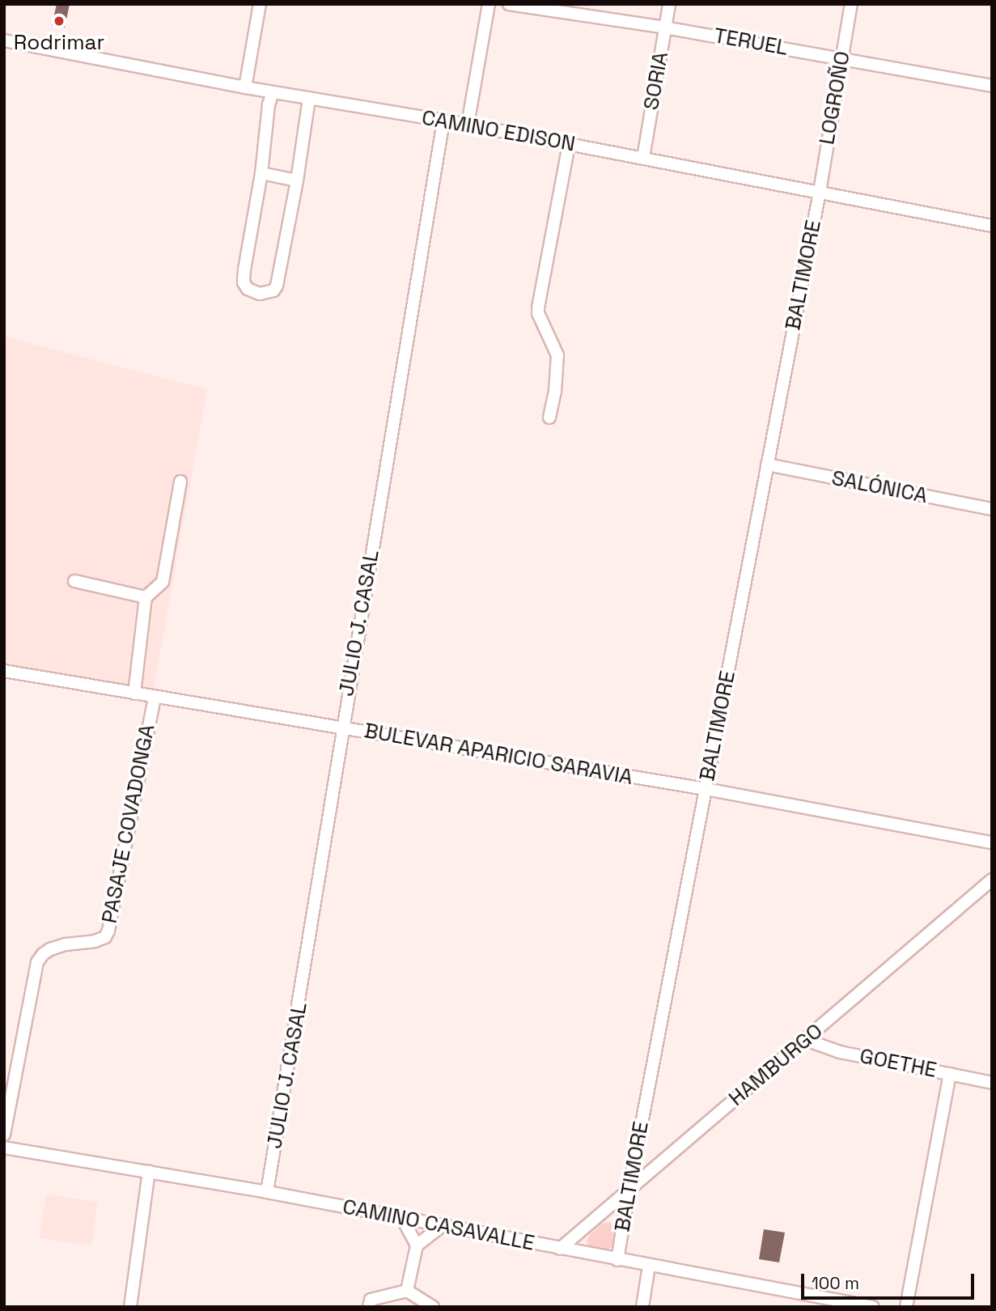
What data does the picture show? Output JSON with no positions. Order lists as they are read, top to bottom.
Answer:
{
  "streets": {
    "street": [
      "TERUEL",
      "SORIA",
      "LOGROÑO",
      "CAMINO EDISON",
      "BALTIMORE",
      "SALÓNICA",
      "JULIO J. CASAL",
      "BULEVAR APARICIO SARAVIA",
      "PASAJE COVADONGA",
      "GOETHE",
      "HAMBURGO",
      "CAMINO CASAVALLE"
    ]
  },
  "crossings": [
    ["TERUEL", "SORIA"],
    ["TERUEL", "LOGROÑO"],
    ["SORIA", "CAMINO EDISON"],
    ["LOGROÑO", "CAMINO EDISON"],
    ["LOGROÑO", "BALTIMORE"],
    ["CAMINO EDISON", "BALTIMORE"],
    ["CAMINO EDISON", "JULIO J. CASAL"],
    ["BALTIMORE", "SALÓNICA"],
    ["BALTIMORE", "BULEVAR APARICIO SARAVIA"],
    ["BALTIMORE", "HAMBURGO"],
    ["BALTIMORE", "CAMINO CASAVALLE"],
    ["JULIO J. CASAL", "BULEVAR APARICIO SARAVIA"],
    ["JULIO J. CASAL", "CAMINO CASAVALLE"],
    ["BULEVAR APARICIO SARAVIA", "PASAJE COVADONGA"],
    ["GOETHE", "HAMBURGO"],
    ["HAMBURGO", "CAMINO CASAVALLE"]
  ],
  "places": ["Rodrimar"],
  "scale_bar": "100 m"
}
